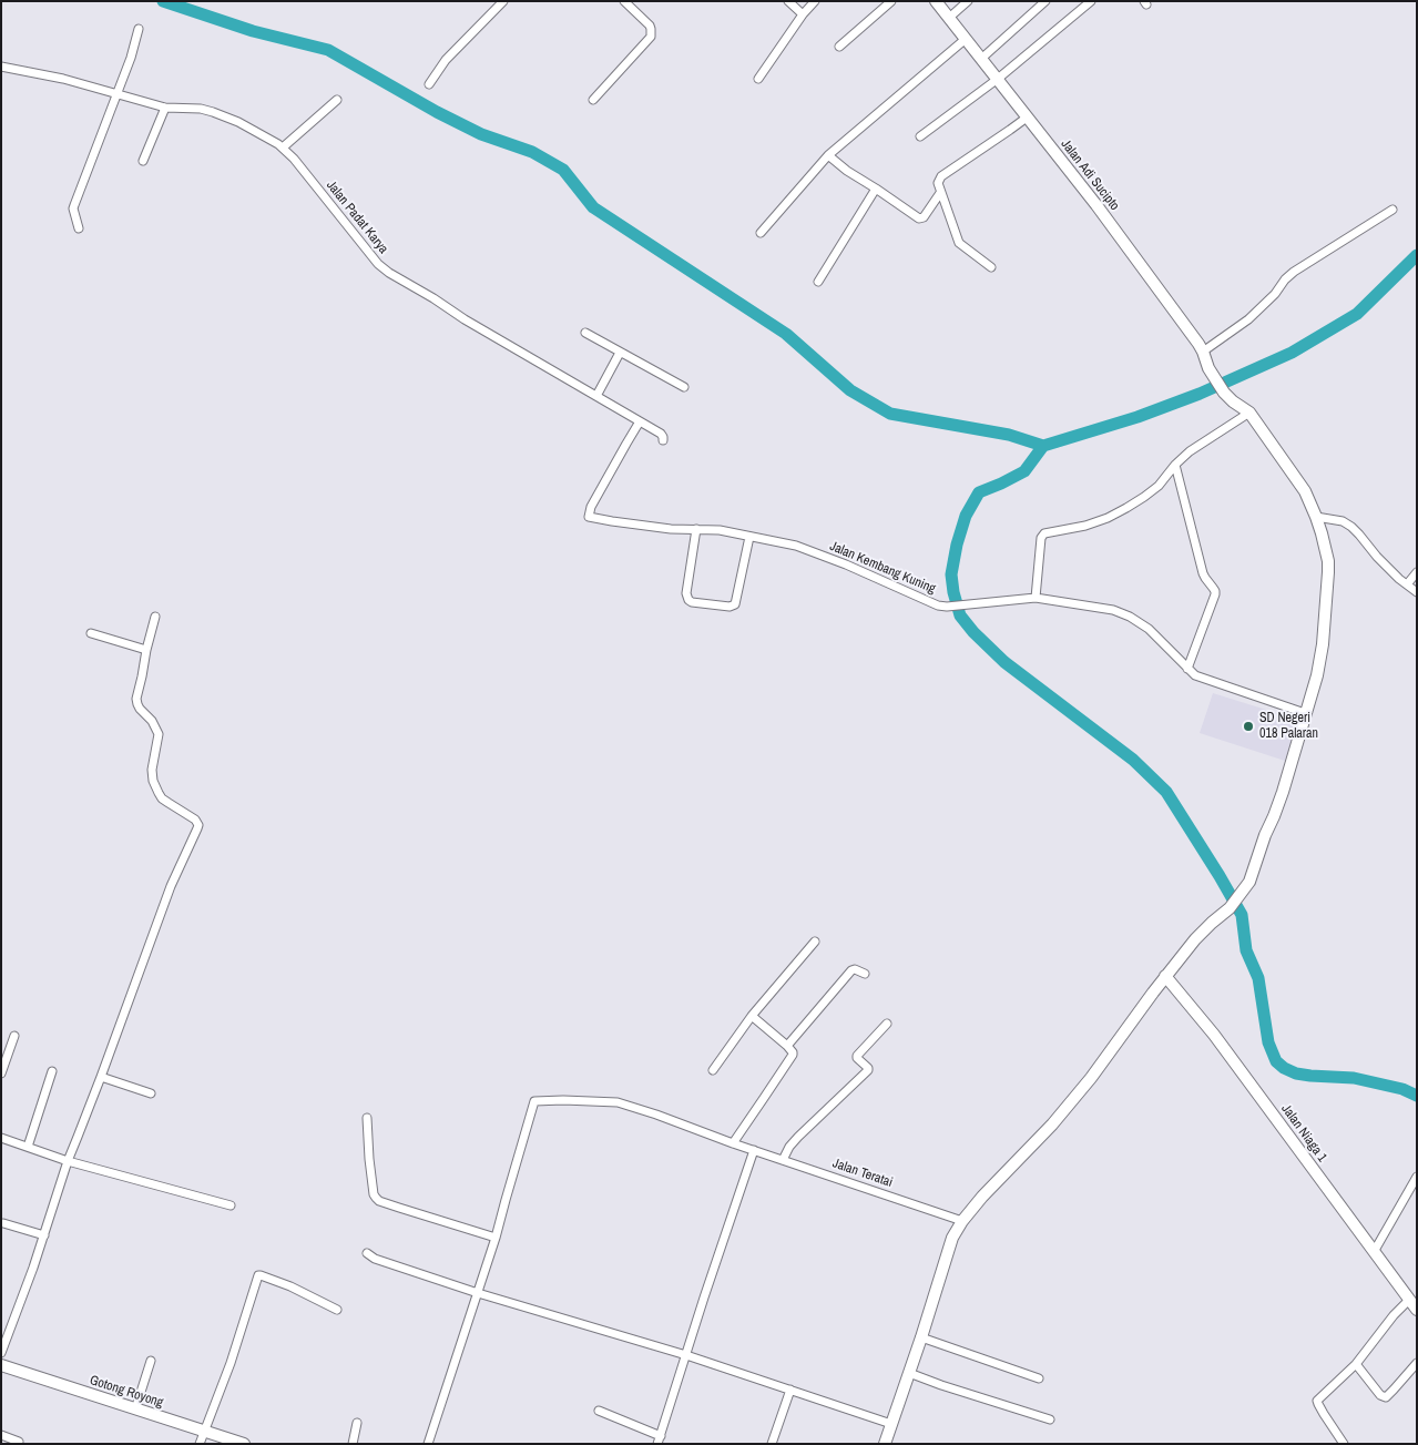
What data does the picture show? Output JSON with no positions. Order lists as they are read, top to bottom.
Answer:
{
  "streets": {
    "street": [
      "Jalan Adi Sucipto",
      "Jalan Padat Karya",
      "Jalan Kembang Kuning",
      "Jalan Niaga 1",
      "Jalan Teratai",
      "Gotong Royong"
    ]
  },
  "crossings": [
    ["Jalan Adi Sucipto", "Jalan Kembang Kuning"],
    ["Jalan Adi Sucipto", "Jalan Niaga 1"],
    ["Jalan Adi Sucipto", "Jalan Teratai"],
    ["Jalan Padat Karya", "Jalan Kembang Kuning"]
  ],
  "places": ["SD Negeri 018 Palaran"]
}
